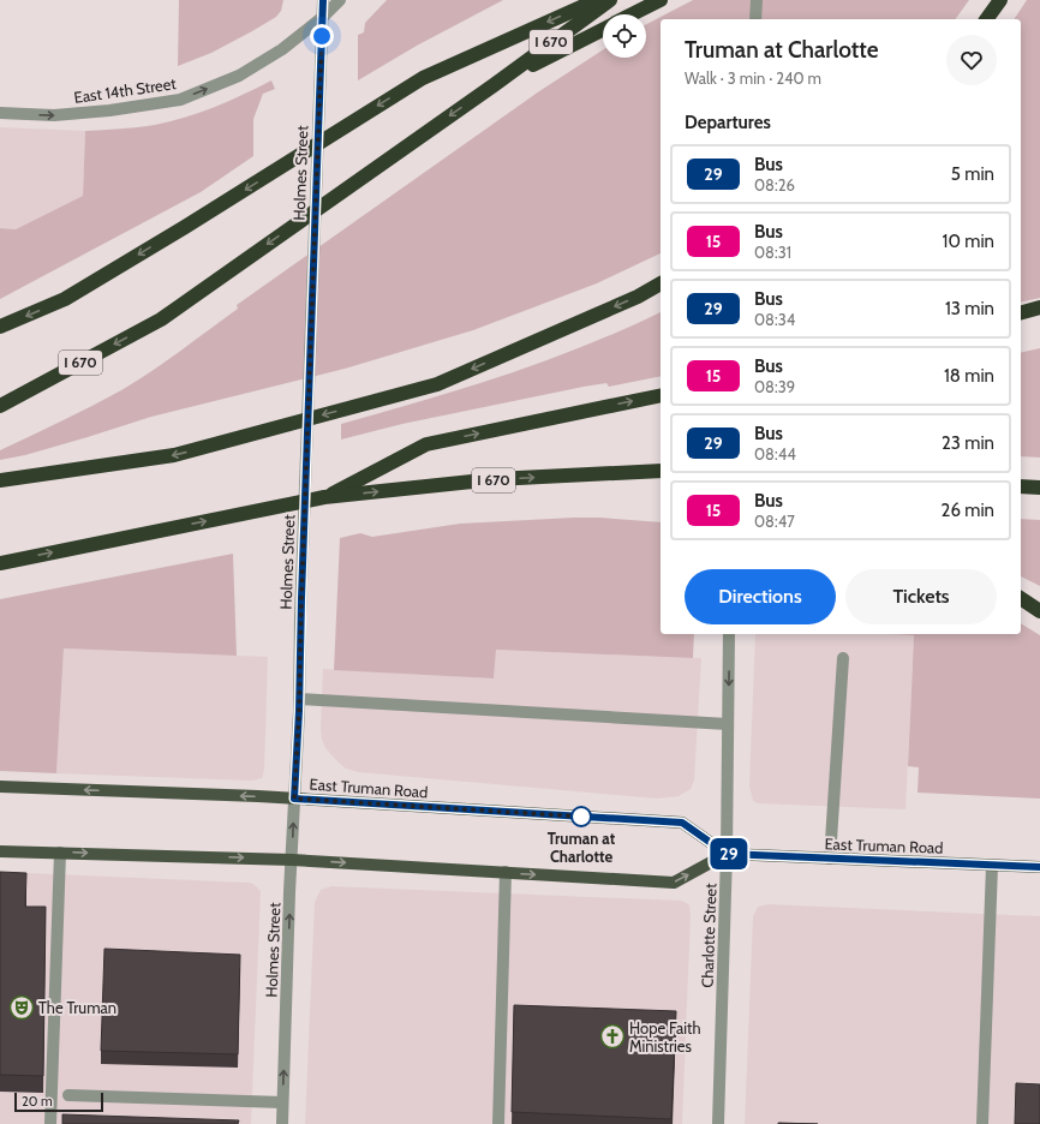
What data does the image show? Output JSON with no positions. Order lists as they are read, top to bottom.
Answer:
{
  "streets": {
    "highway": ["I 670"],
    "main road": ["East Truman Road"],
    "street": ["East 14th Street", "Holmes Street", "Charlotte Street"]
  },
  "crossings": [
    ["East 14th Street", "Holmes Street"],
    ["Holmes Street", "East Truman Road"],
    ["East Truman Road", "Charlotte Street"]
  ],
  "one_way": ["East 14th Street"],
  "places": {
    "other": ["Truman at Charlotte"],
    "theatre": ["The Truman"],
    "church": ["Hope Faith Ministries"]
  },
  "lines": ["bus line 29"],
  "scale_bar": "20 m",
  "page": {
    "on_map": "29",
    "heading": [
      ["Truman at Charlotte", "Walk · 3 min · 240 m"],
      "Departures"
    ],
    "list": [
      {
        "mark": "29",
        "name": "Bus",
        "note": "08:26",
        "value": "5 min"
      },
      {
        "mark": "15",
        "name": "Bus",
        "note": "08:31",
        "value": "10 min"
      },
      {
        "mark": "29",
        "name": "Bus",
        "note": "08:34",
        "value": "13 min"
      },
      {
        "mark": "15",
        "name": "Bus",
        "note": "08:39",
        "value": "18 min"
      },
      {
        "mark": "29",
        "name": "Bus",
        "note": "08:44",
        "value": "23 min"
      },
      {
        "mark": "15",
        "name": "Bus",
        "note": "08:47",
        "value": "26 min"
      }
    ],
    "buttons": ["Directions", "Tickets"],
    "scale": "20 m"
  }
}
